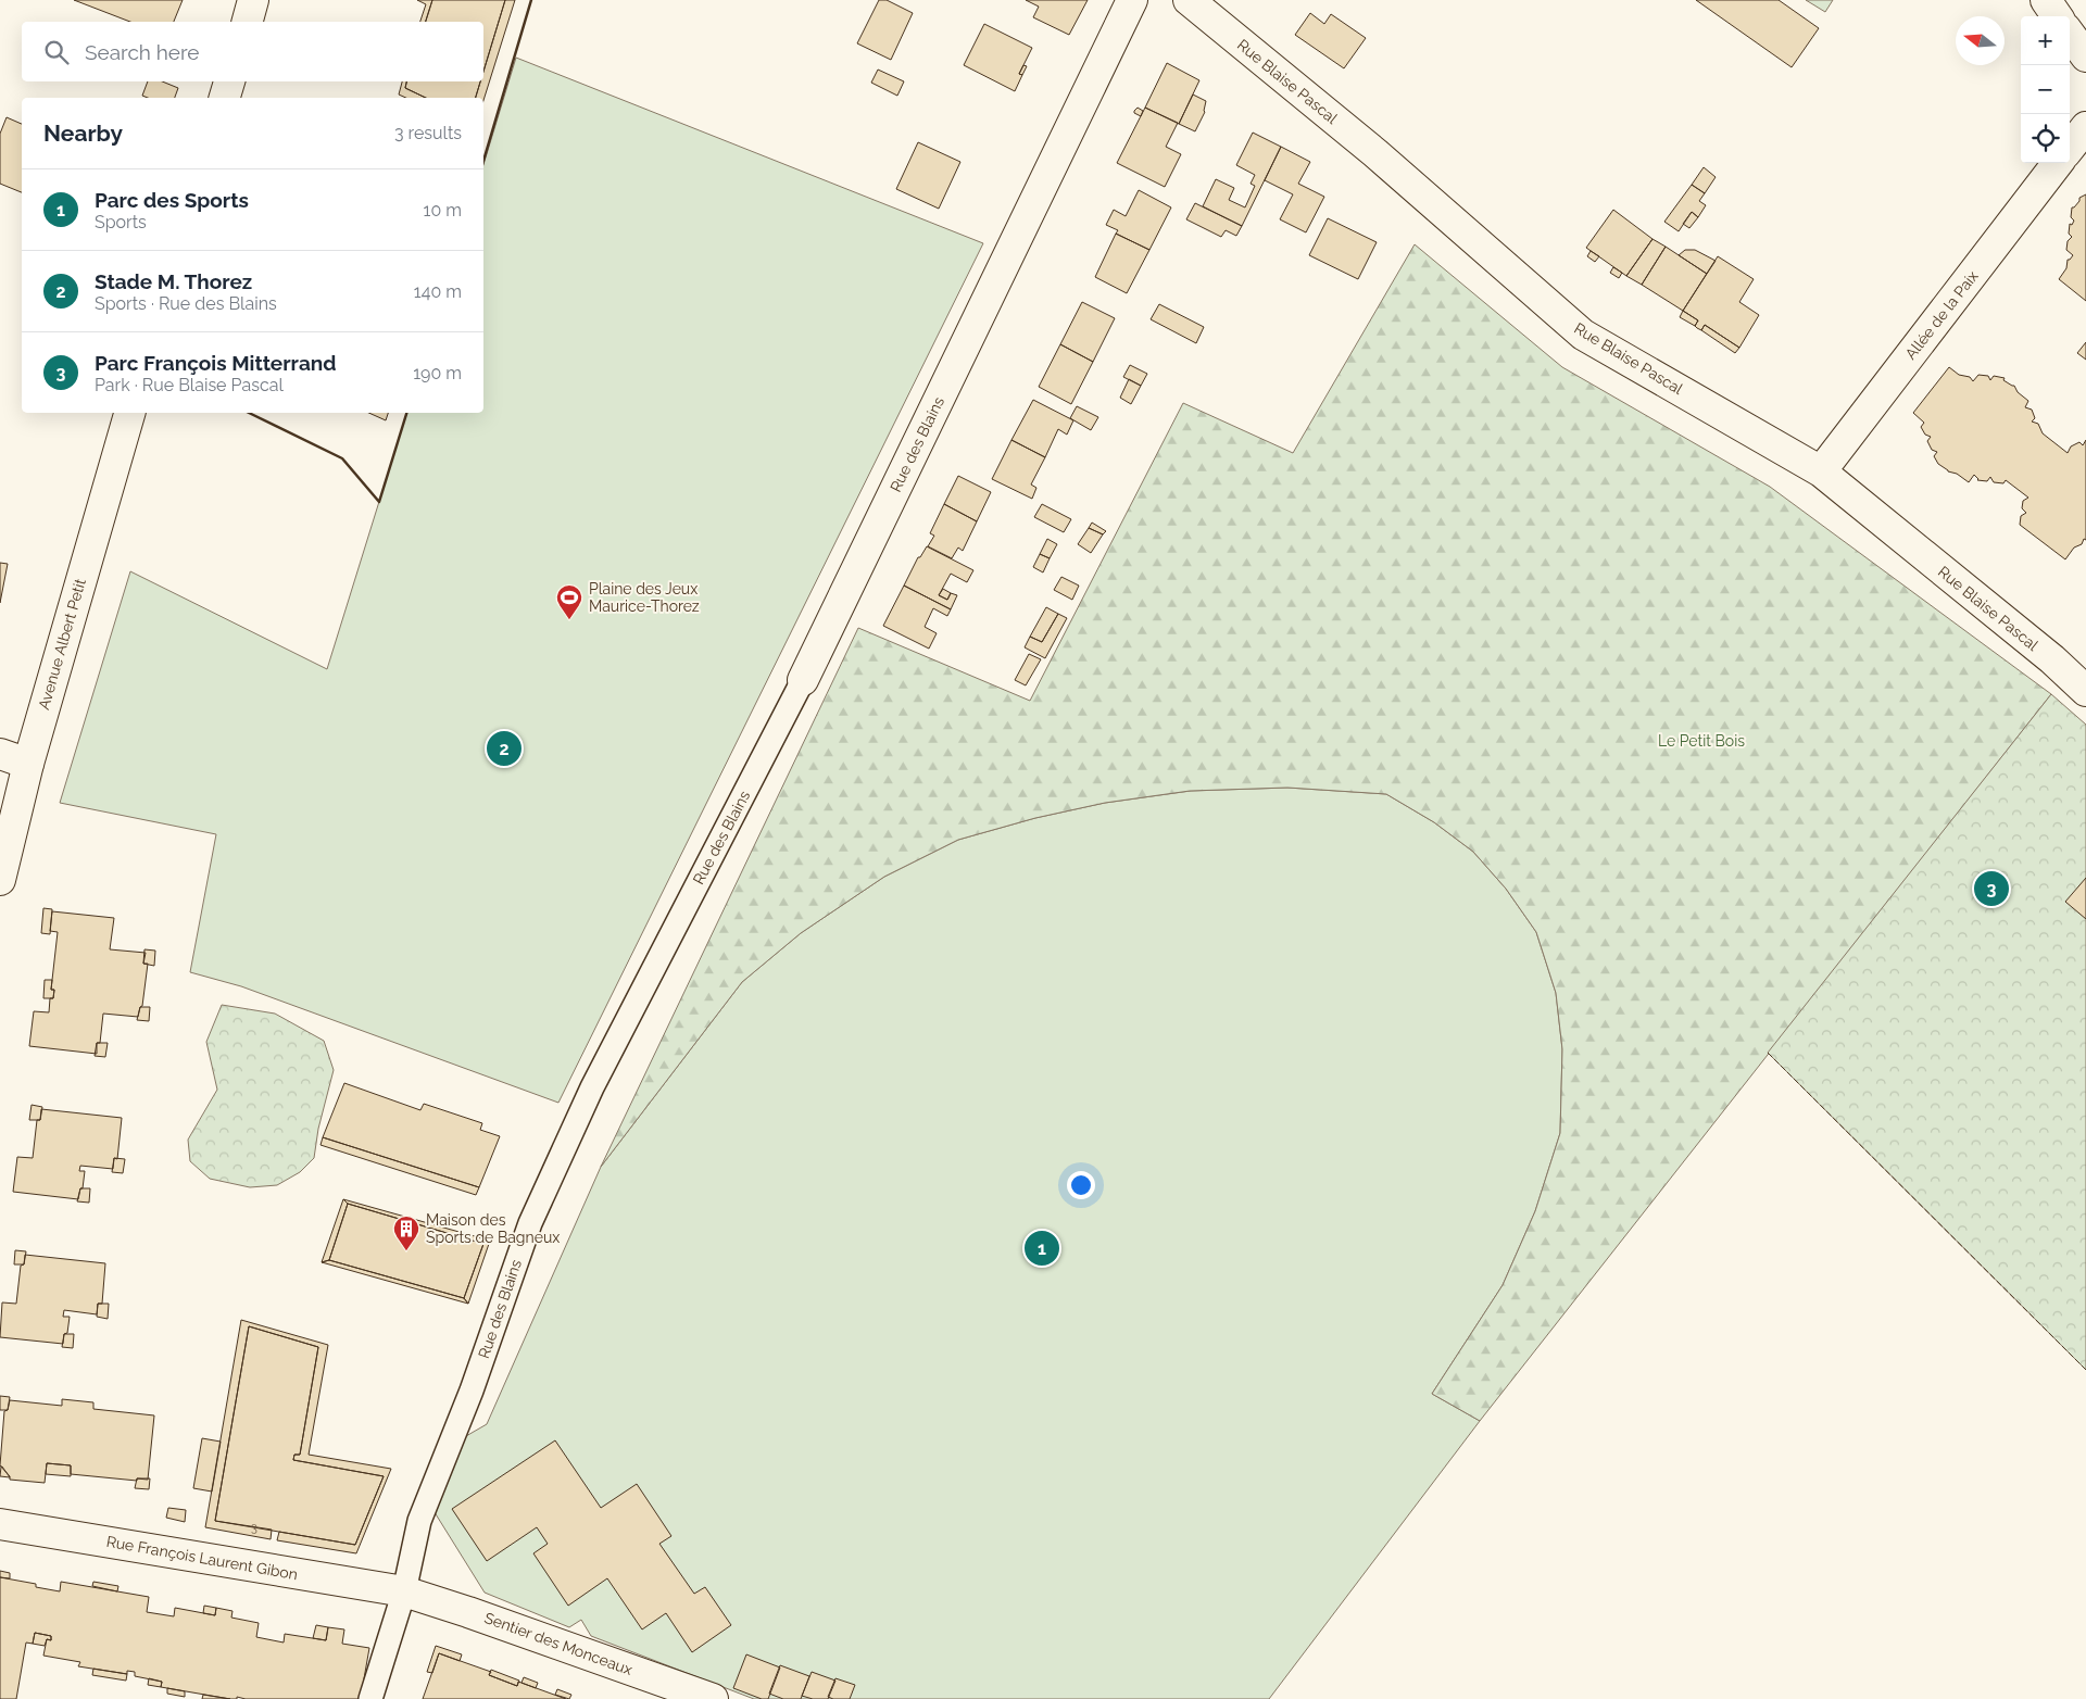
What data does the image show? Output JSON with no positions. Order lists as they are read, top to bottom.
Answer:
{
  "streets": {
    "street": [
      "Rue Blaise Pascal",
      "Allée de la Paix",
      "Rue des Blains",
      "Avenue Albert Petit",
      "Rue François Laurent Gibon",
      "Sentier des Monceaux"
    ]
  },
  "crossings": [
    ["Rue Blaise Pascal", "Allée de la Paix"],
    ["Rue des Blains", "Rue François Laurent Gibon"],
    ["Rue des Blains", "Sentier des Monceaux"],
    ["Rue François Laurent Gibon", "Sentier des Monceaux"]
  ],
  "parks": ["Le Petit Bois"],
  "places": {
    "sports": ["Plaine des Jeux Maurice-Thorez"],
    "building": ["Maison des Sports de Bagneux"]
  },
  "house_numbers": ["3"],
  "north": "left",
  "page": {
    "map_buttons": ["+", "−"],
    "search": "Search here",
    "heading": ["Nearby", "3 results"],
    "list": [
      {
        "mark": "1",
        "name": "Parc des Sports",
        "note": "Sports",
        "value": "10 m"
      },
      {
        "mark": "2",
        "name": "Stade M. Thorez",
        "note": "Sports · Rue des Blains",
        "value": "140 m"
      },
      {
        "mark": "3",
        "name": "Parc François Mitterrand",
        "note": "Park · Rue Blaise Pascal",
        "value": "190 m"
      }
    ],
    "pins": ["2", "3", "1"]
  }
}
